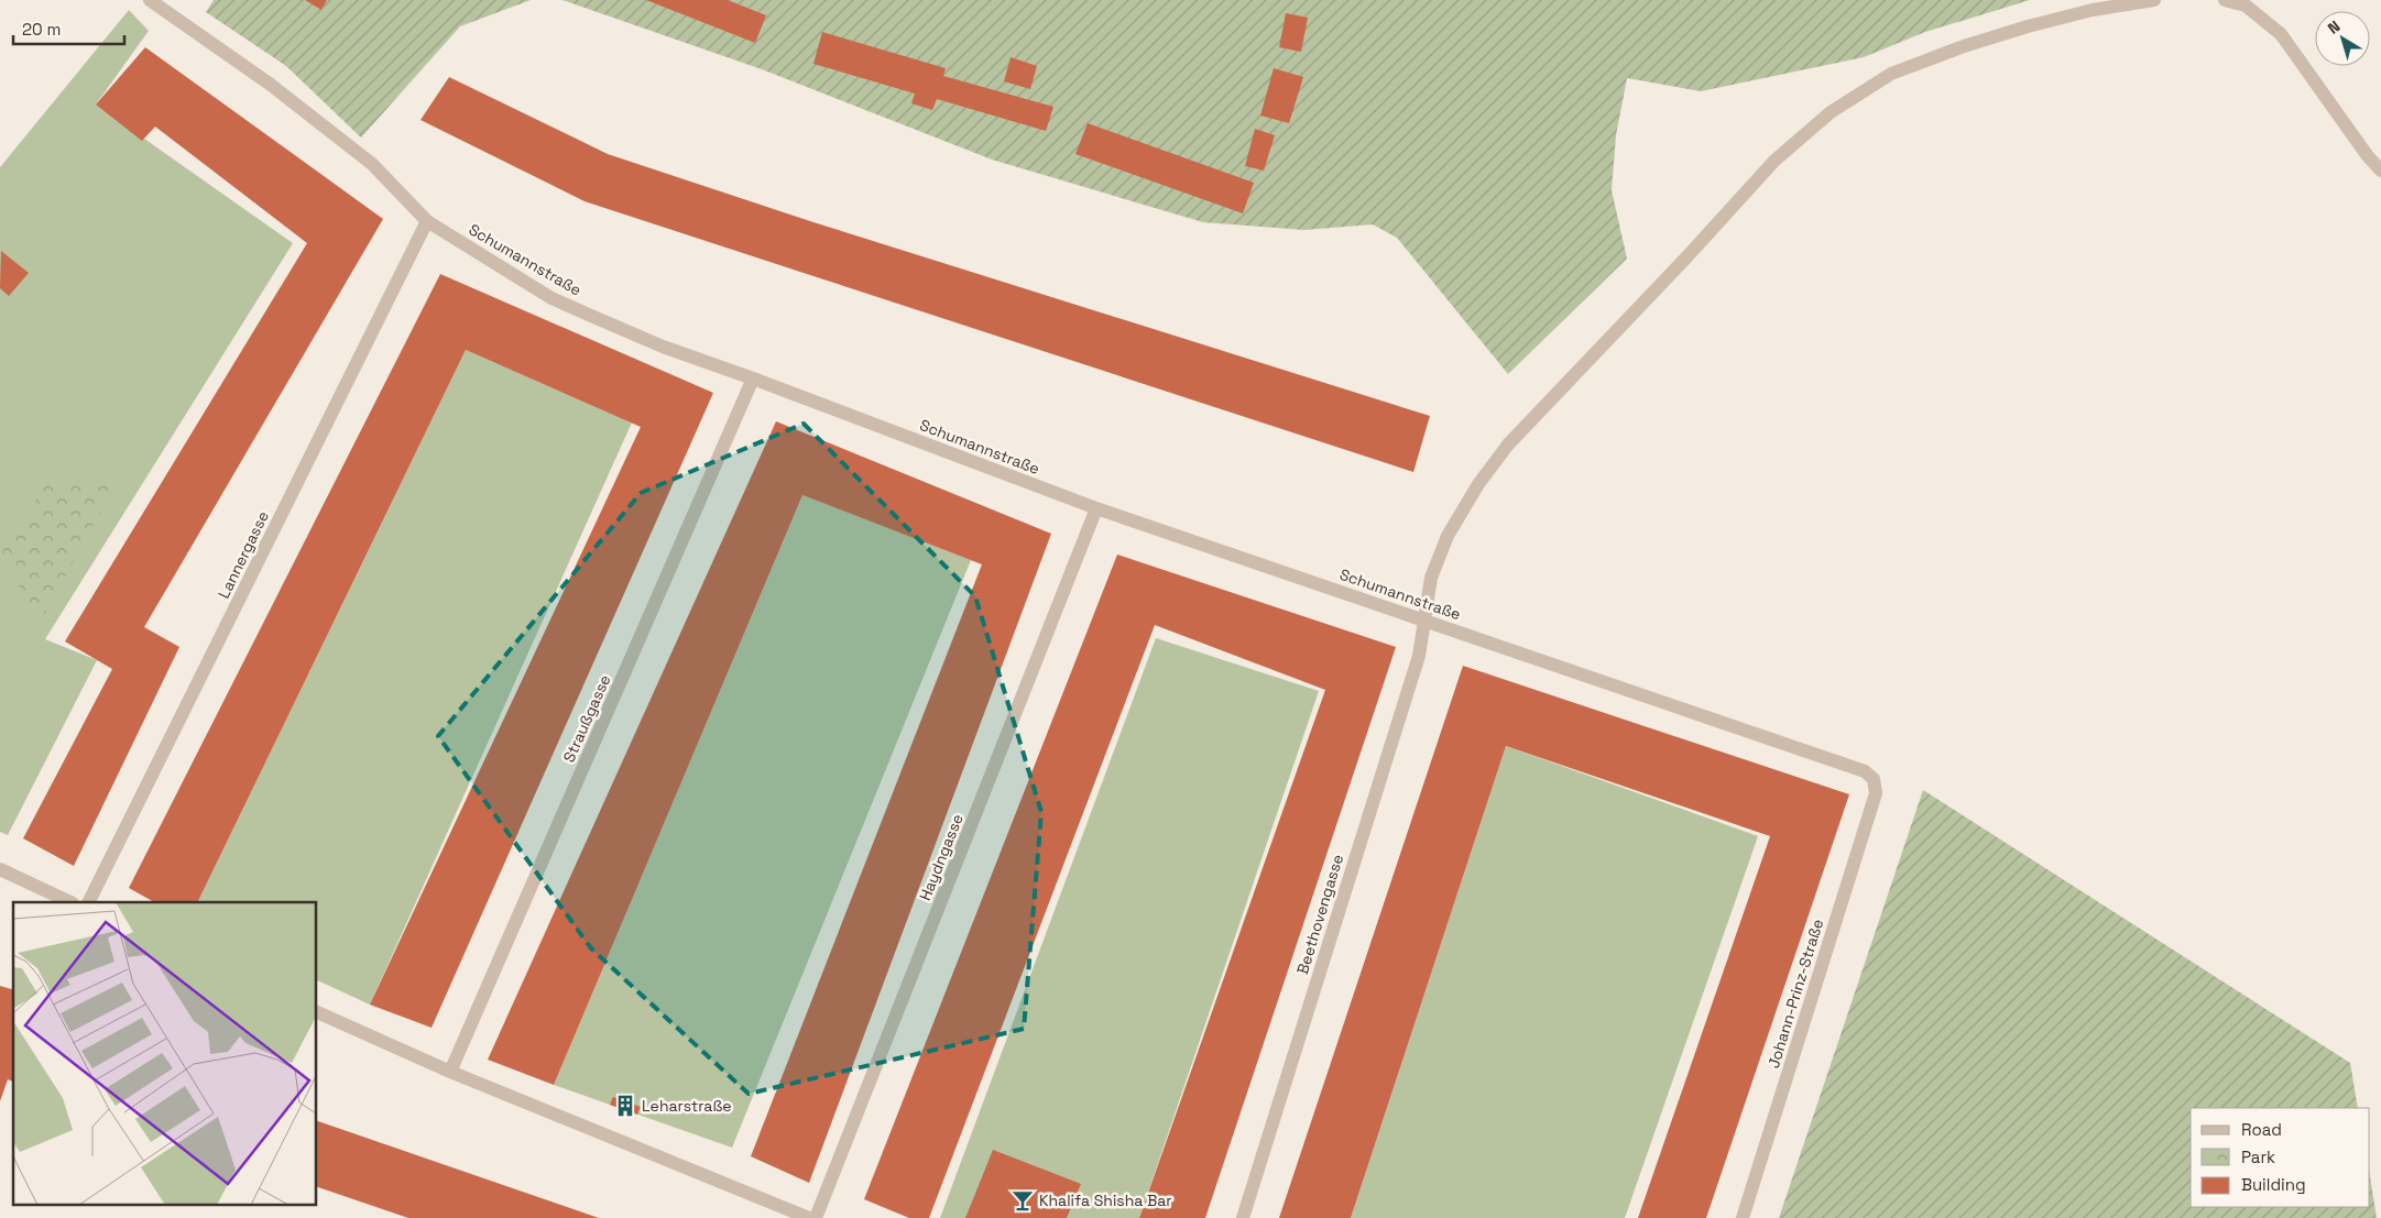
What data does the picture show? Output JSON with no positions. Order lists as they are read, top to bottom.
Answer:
{
  "streets": {
    "street": [
      "Schumannstraße",
      "Lannergasse",
      "Straußgasse",
      "Haydngasse",
      "Beethovengasse",
      "Johann-Prinz-Straße"
    ]
  },
  "crossings": [
    ["Schumannstraße", "Lannergasse"],
    ["Schumannstraße", "Straußgasse"],
    ["Schumannstraße", "Haydngasse"],
    ["Schumannstraße", "Beethovengasse"],
    ["Schumannstraße", "Johann-Prinz-Straße"]
  ],
  "places": {
    "building": ["Leharstraße"],
    "bar": ["Khalifa Shisha Bar"]
  },
  "legend": ["Road", "Park", "Building"],
  "scale_bar": "20 m",
  "north": "top left"
}
